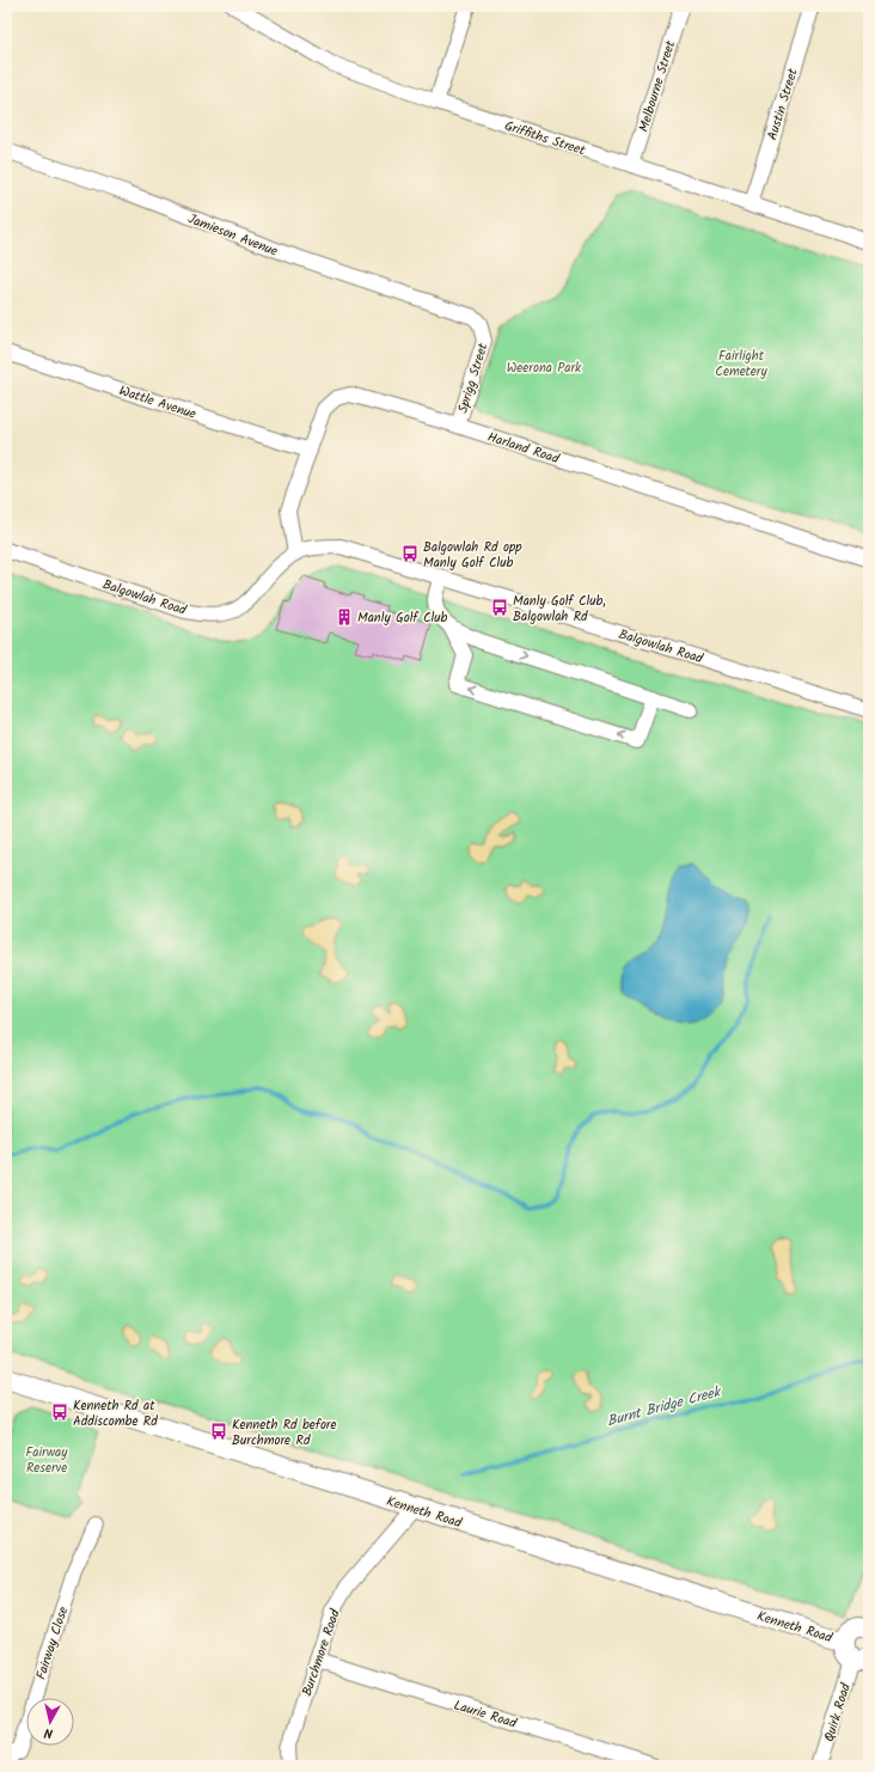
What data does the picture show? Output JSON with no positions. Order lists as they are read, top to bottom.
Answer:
{
  "streets": {
    "main road": ["Kenneth Road"],
    "street": [
      "Melbourne Street",
      "Austin Street",
      "Griffiths Street",
      "Jamieson Avenue",
      "Sprigg Street",
      "Wattle Avenue",
      "Harland Road",
      "Balgowlah Road",
      "Fairway Close",
      "Burchmore Road",
      "Quirk Road",
      "Laurie Road"
    ]
  },
  "crossings": [
    ["Melbourne Street", "Griffiths Street"],
    ["Austin Street", "Griffiths Street"],
    ["Jamieson Avenue", "Sprigg Street"],
    ["Sprigg Street", "Harland Road"],
    ["Wattle Avenue", "Harland Road"],
    ["Harland Road", "Balgowlah Road"],
    ["Kenneth Road", "Burchmore Road"],
    ["Burchmore Road", "Laurie Road"]
  ],
  "water": ["Burnt Bridge Creek"],
  "parks": ["Fairlight Cemetery", "Weerona Park", "Fairway Reserve"],
  "places": {
    "bus stop": [
      "Balgowlah Rd opp Manly Golf Club",
      "Manly Golf Club, Balgowlah Rd",
      "Kenneth Rd at Addiscombe Rd",
      "Kenneth Rd before Burchmore Rd"
    ],
    "building": ["Manly Golf Club"]
  },
  "north": "bottom"
}
